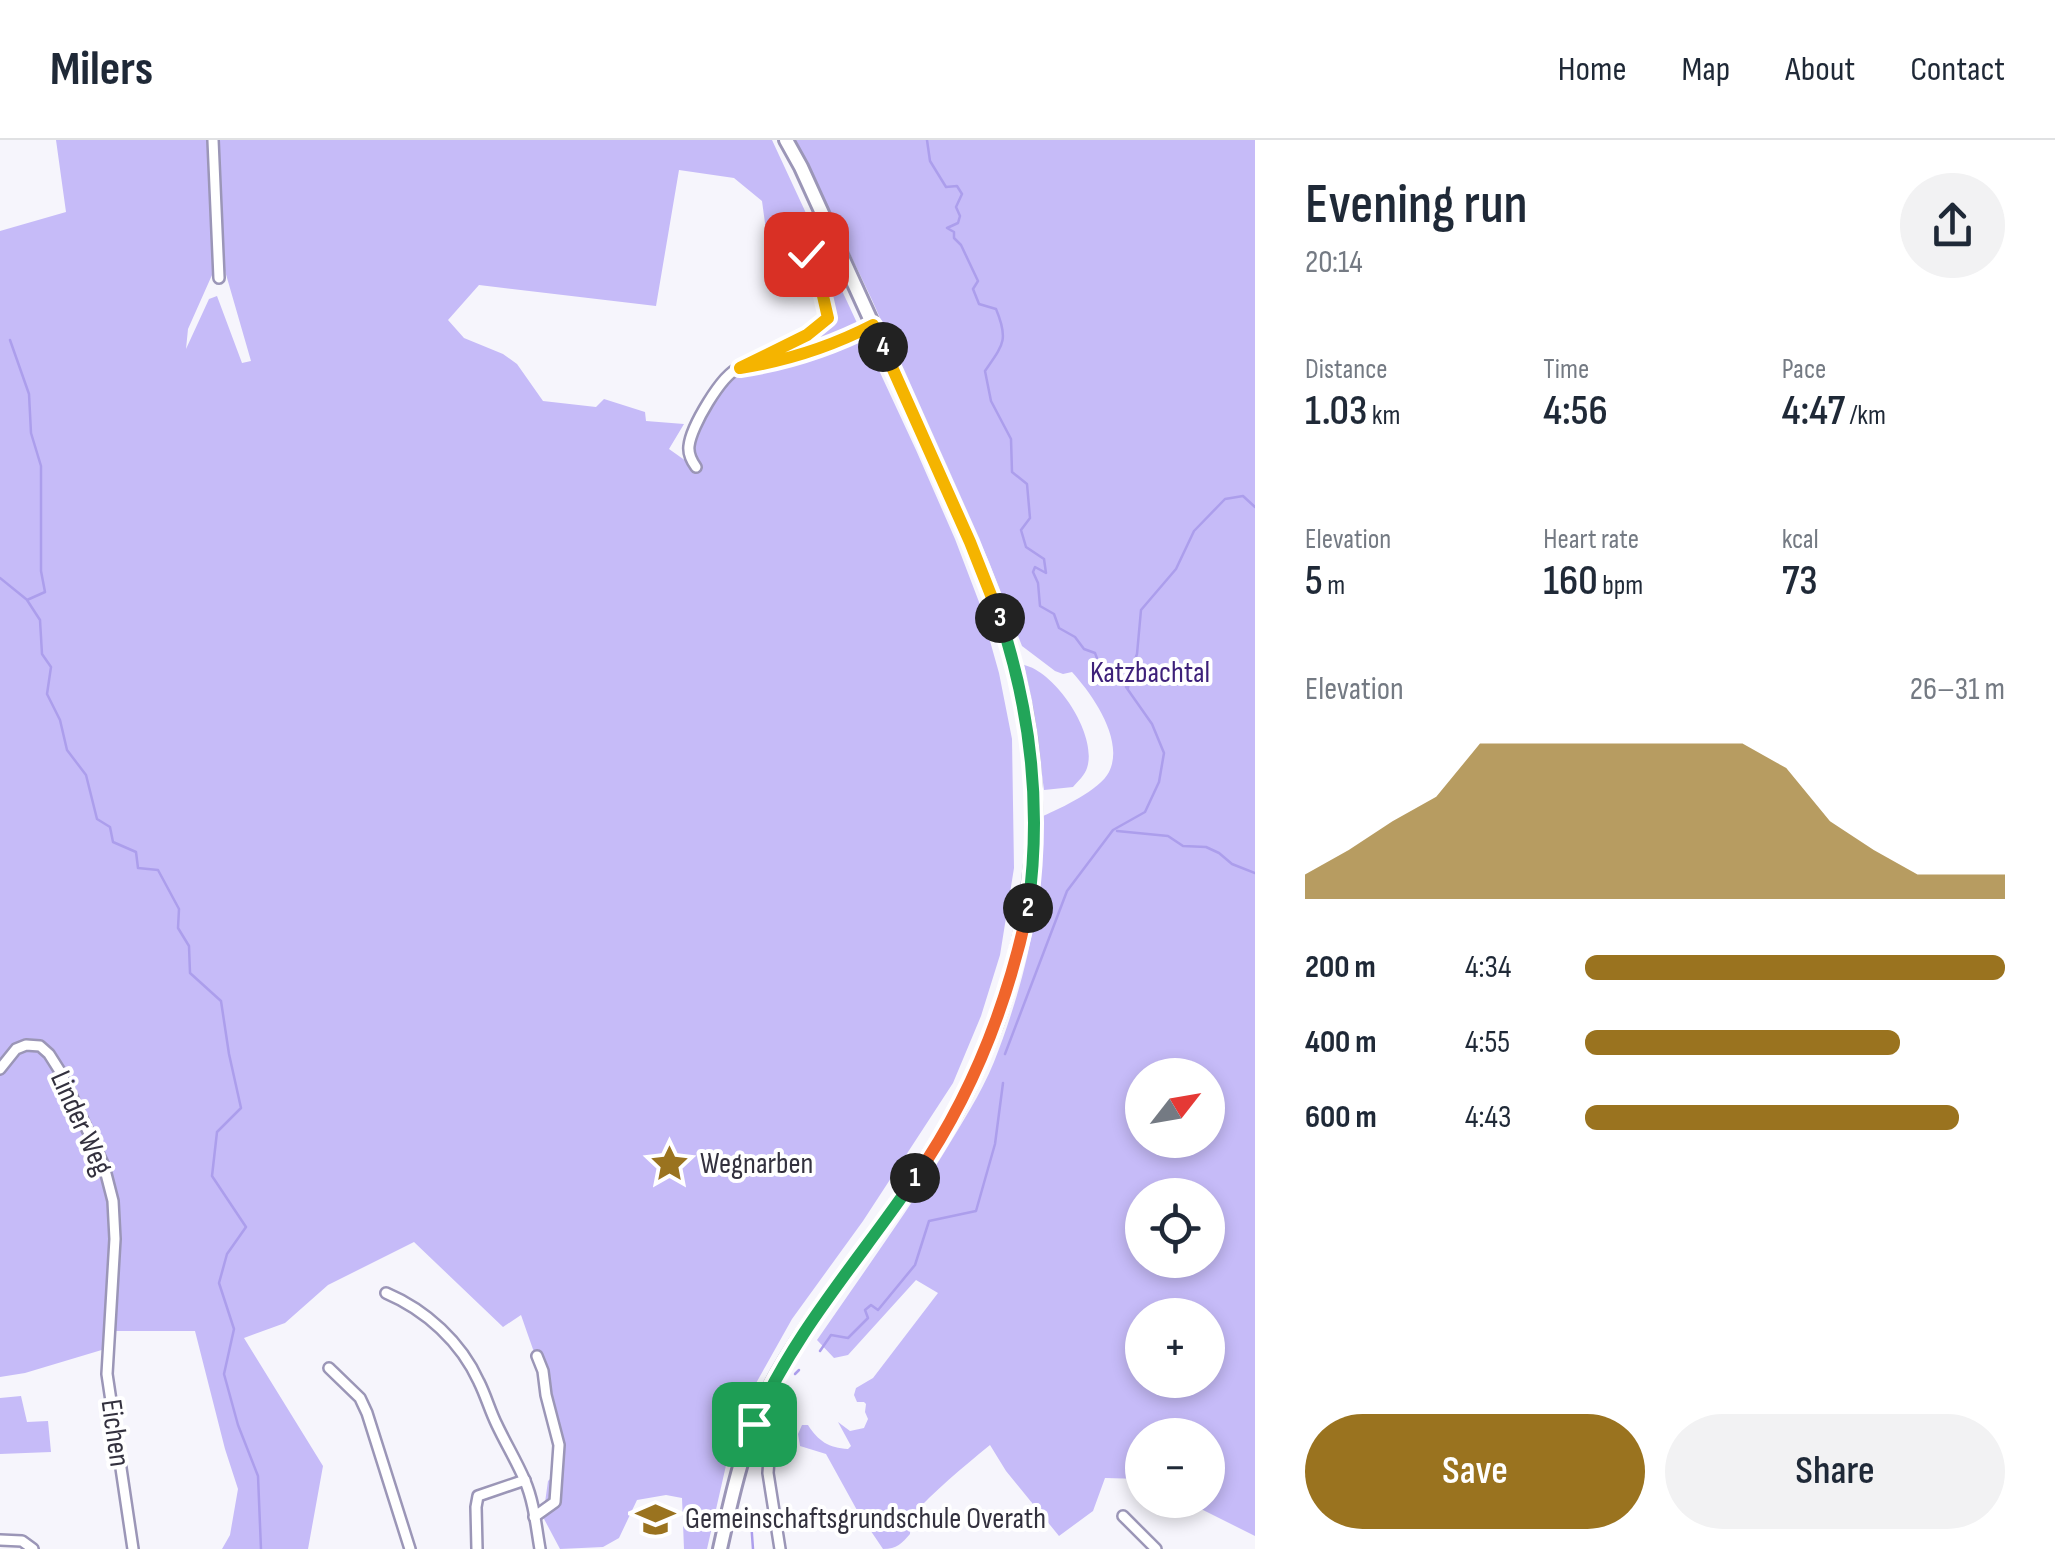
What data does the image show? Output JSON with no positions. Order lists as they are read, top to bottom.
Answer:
{
  "streets": {
    "street": ["Linder Weg", "Eichen"]
  },
  "crossings": [
    ["Linder Weg", "Eichen"]
  ],
  "parks": ["Katzbachtal"],
  "places": {
    "place": ["Wegnarben"],
    "school or university": ["Gemeinschaftsgrundschule Overath"]
  },
  "north": "top right",
  "page": {
    "header": "Milers",
    "nav": [
      "Home",
      "Map",
      "About",
      "Contact"
    ],
    "heading": ["Evening run", "20:14"],
    "stats": [
      ["Distance", "1.03 km"],
      ["Time", "4:56"],
      ["Pace", "4:47 /km"],
      ["Elevation", "5 m"],
      ["Heart rate", "160 bpm"],
      ["kcal", "73"]
    ],
    "pins": [
      "4",
      "3",
      "2",
      "1"
    ],
    "chart": ["Elevation", "26–31 m"],
    "list": [
      {
        "name": "200 m",
        "note": "4:34"
      },
      {
        "name": "400 m",
        "note": "4:55"
      },
      {
        "name": "600 m",
        "note": "4:43"
      }
    ],
    "map_buttons": ["+", "−"],
    "buttons": ["Save", "Share"]
  }
}
